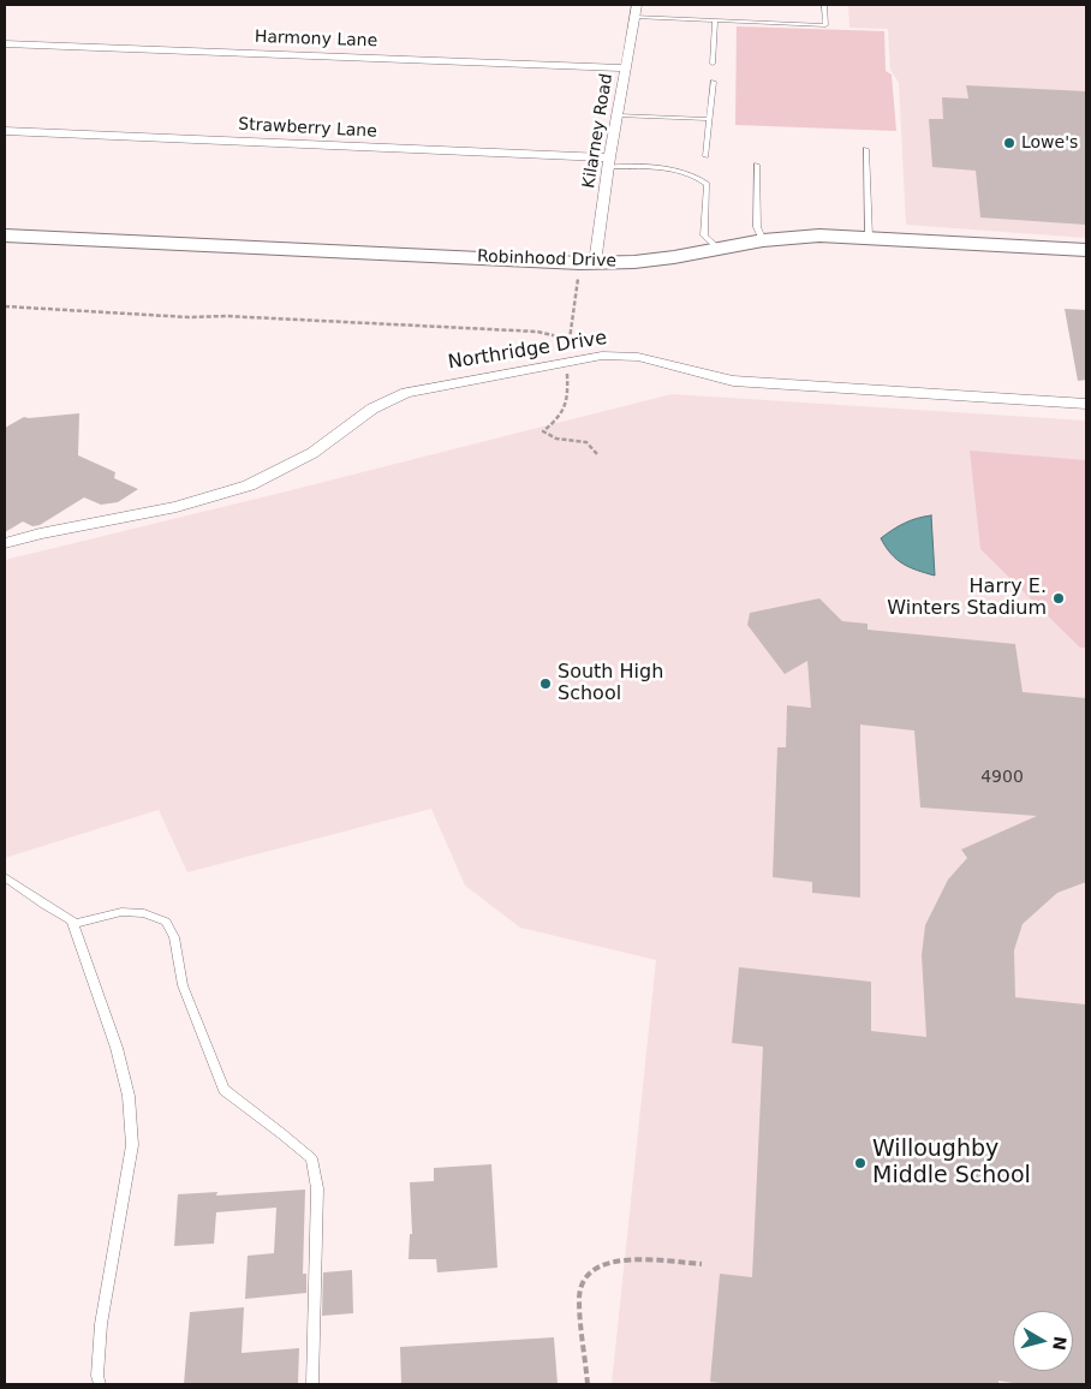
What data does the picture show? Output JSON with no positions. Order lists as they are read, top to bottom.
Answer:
{
  "streets": {
    "street": [
      "Harmony Lane",
      "Strawberry Lane",
      "Kilarney Road",
      "Robinhood Drive",
      "Northridge Drive"
    ]
  },
  "crossings": [
    ["Harmony Lane", "Kilarney Road"],
    ["Strawberry Lane", "Kilarney Road"],
    ["Kilarney Road", "Robinhood Drive"]
  ],
  "places": [
    "Lowe's",
    "Harry E. Winters Stadium",
    "South High School",
    "Willoughby Middle School"
  ],
  "house_numbers": ["4900"],
  "north": "right"
}
